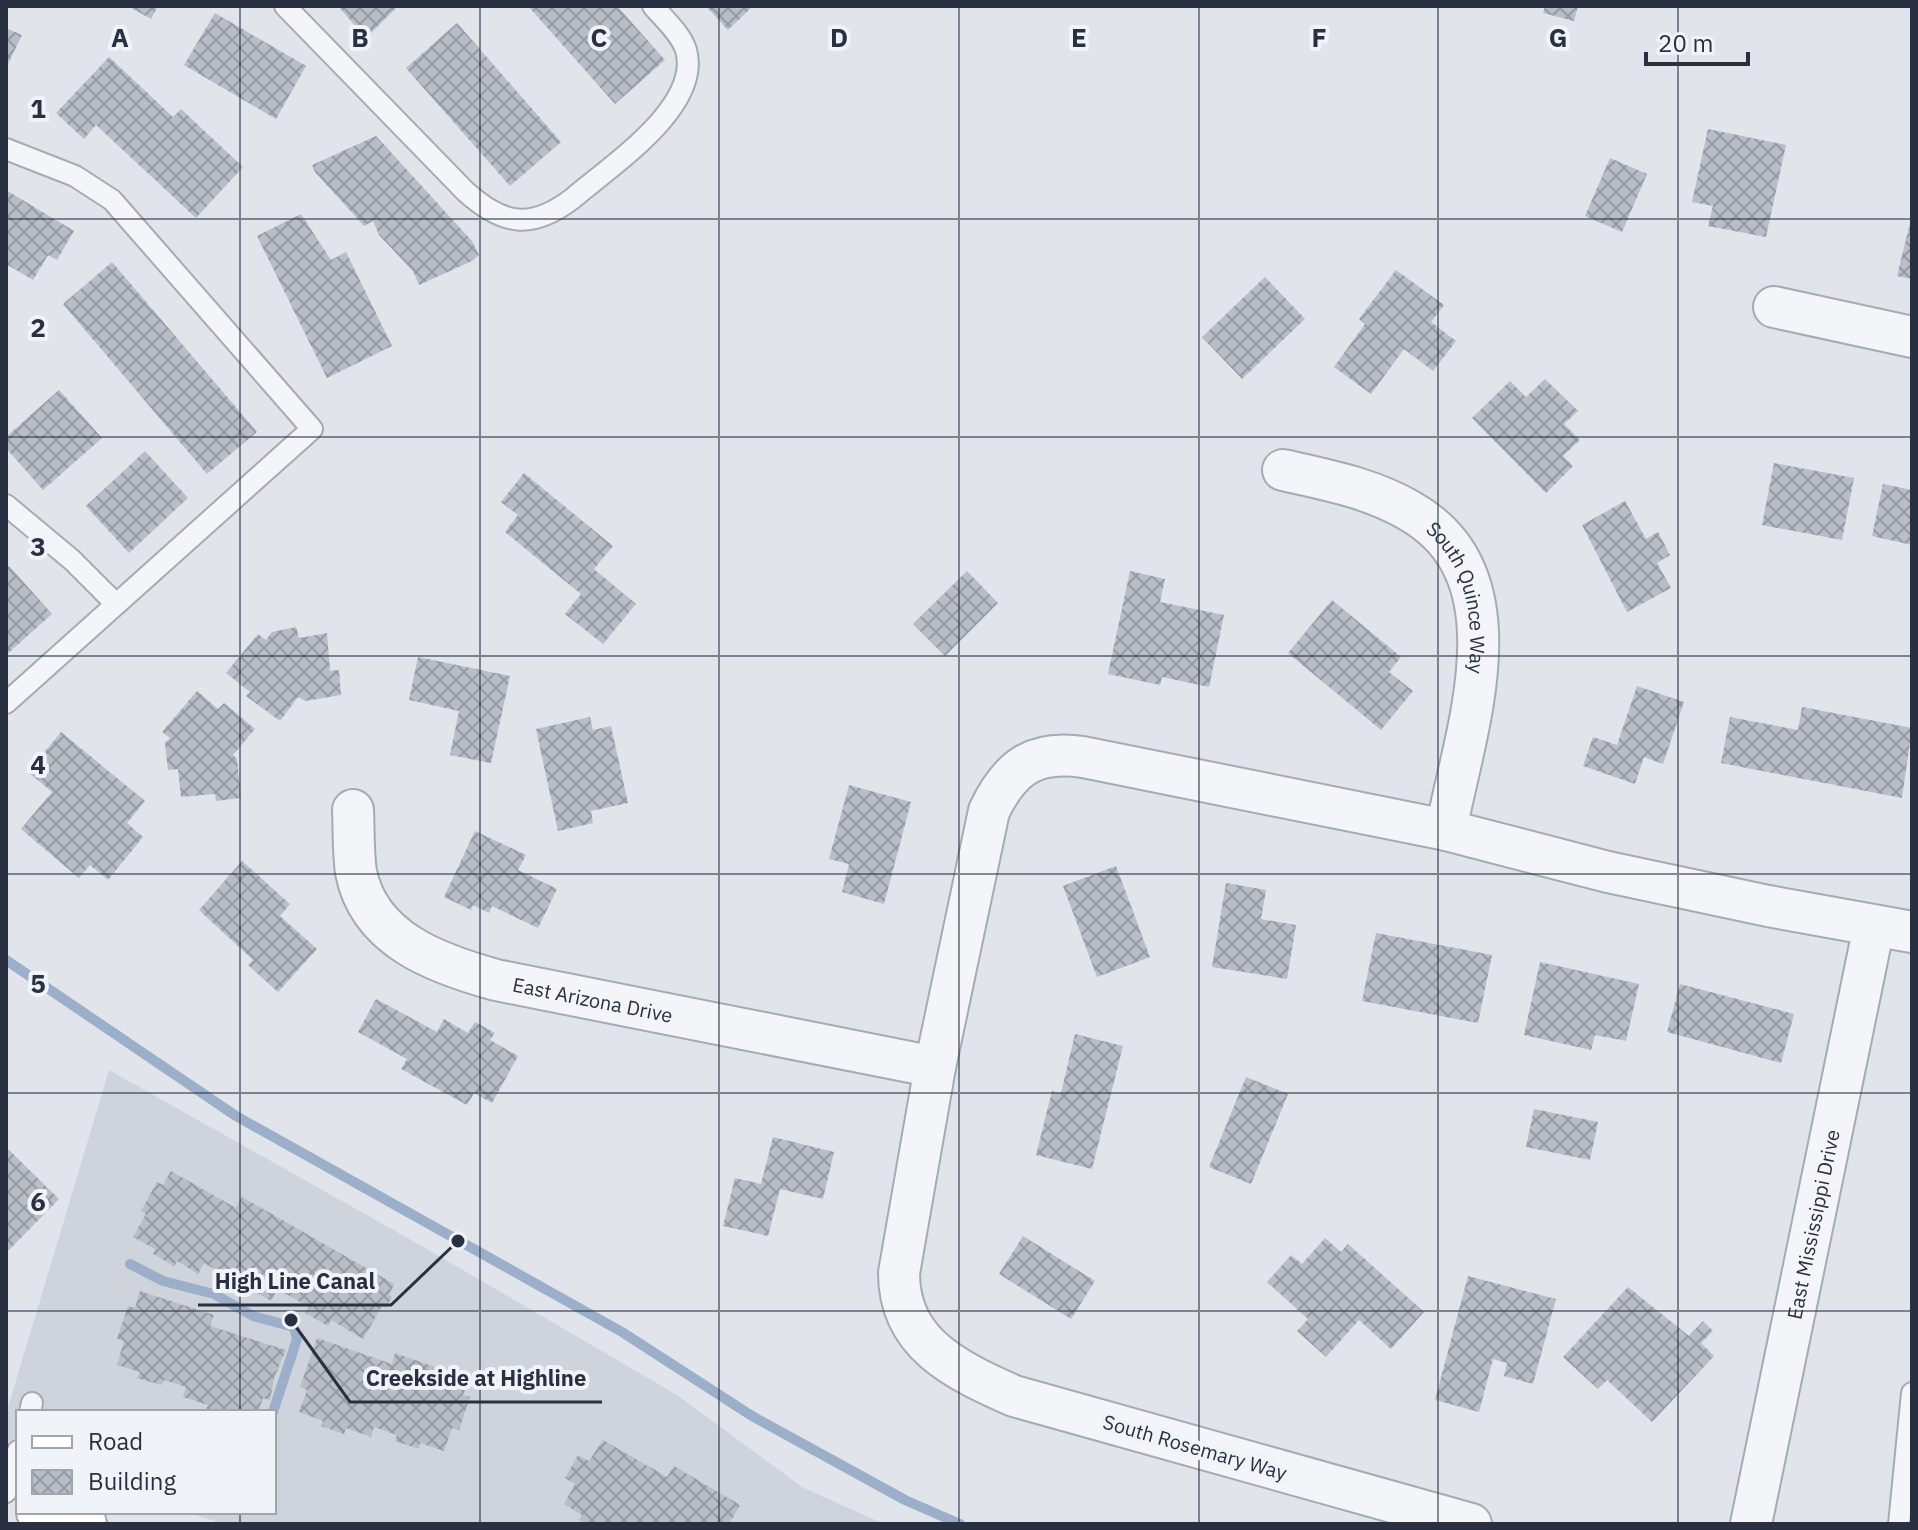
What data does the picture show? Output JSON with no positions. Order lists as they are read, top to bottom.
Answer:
{
  "streets": {
    "street": [
      "South Quince Way",
      "East Arizona Drive",
      "East Mississippi Drive",
      "South Rosemary Way"
    ]
  },
  "crossings": [
    ["East Arizona Drive", "South Rosemary Way"]
  ],
  "places": ["High Line Canal", "Creekside at Highline"],
  "legend": ["Road", "Building"],
  "scale_bar": "20 m",
  "grid": {
    "columns": [
      "A",
      "B",
      "C",
      "D",
      "E",
      "F",
      "G"
    ],
    "rows": [
      "1",
      "2",
      "3",
      "4",
      "5",
      "6"
    ]
  }
}
